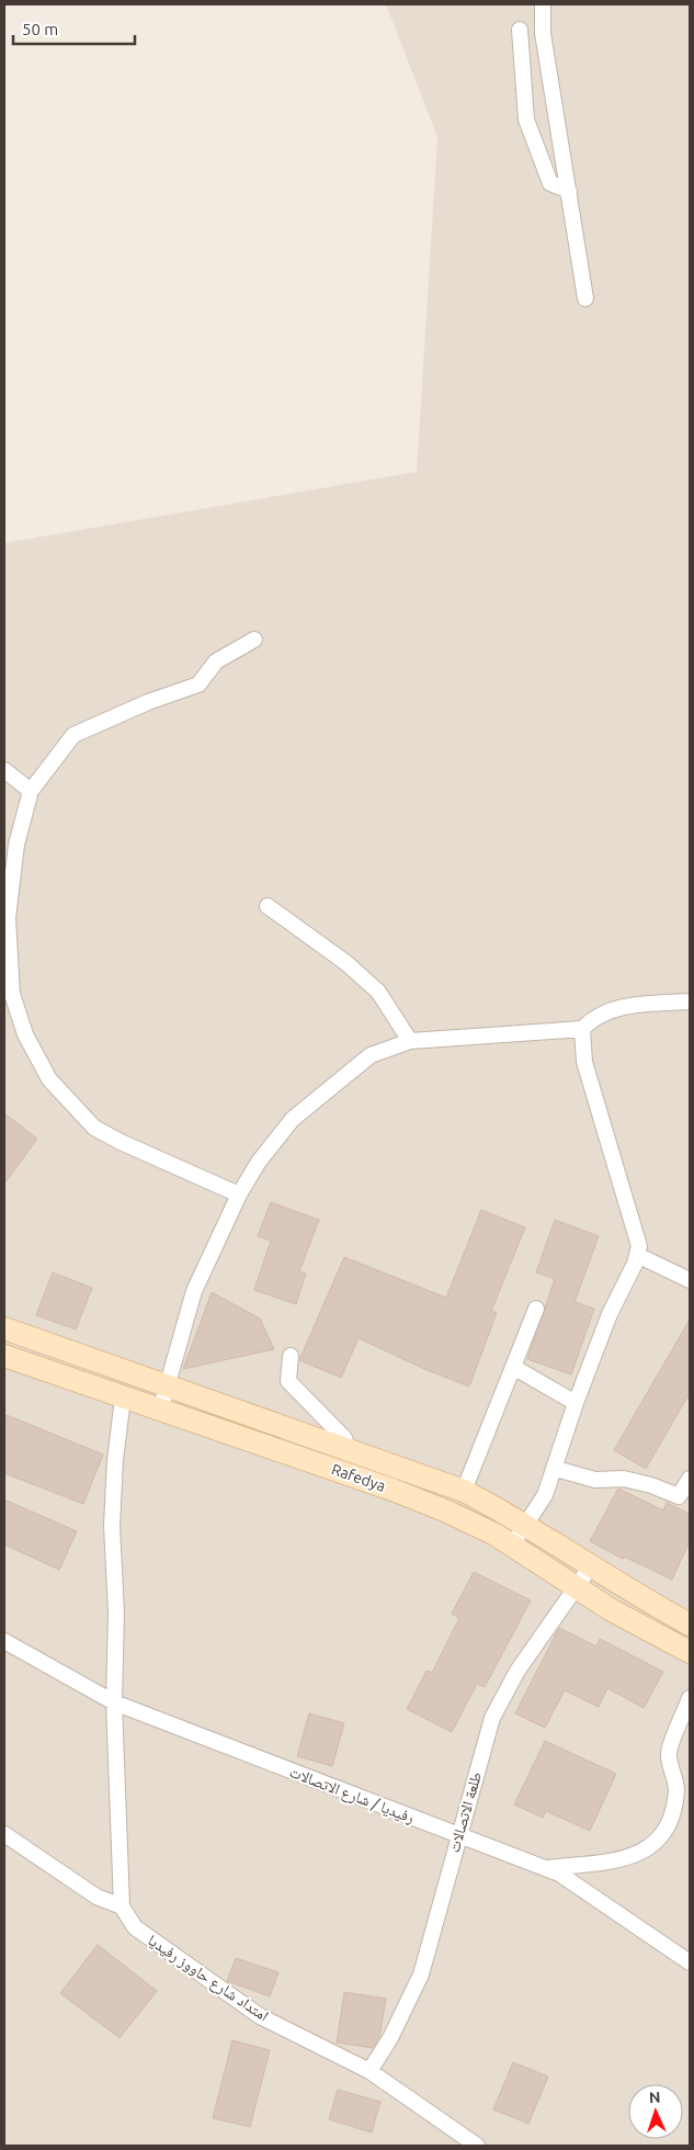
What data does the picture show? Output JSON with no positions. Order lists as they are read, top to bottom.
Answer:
{
  "streets": {
    "main road": ["Rafedya"],
    "street": ["رفيديا / شارع الاتصالات", "طلعة الاتصالات", "امتداد شارع حاووز رفيديا"]
  },
  "crossings": [
    ["Rafedya", "طلعة الاتصالات"],
    ["رفيديا / شارع الاتصالات", "طلعة الاتصالات"],
    ["طلعة الاتصالات", "امتداد شارع حاووز رفيديا"]
  ],
  "scale_bar": "50 m",
  "north": "top"
}
